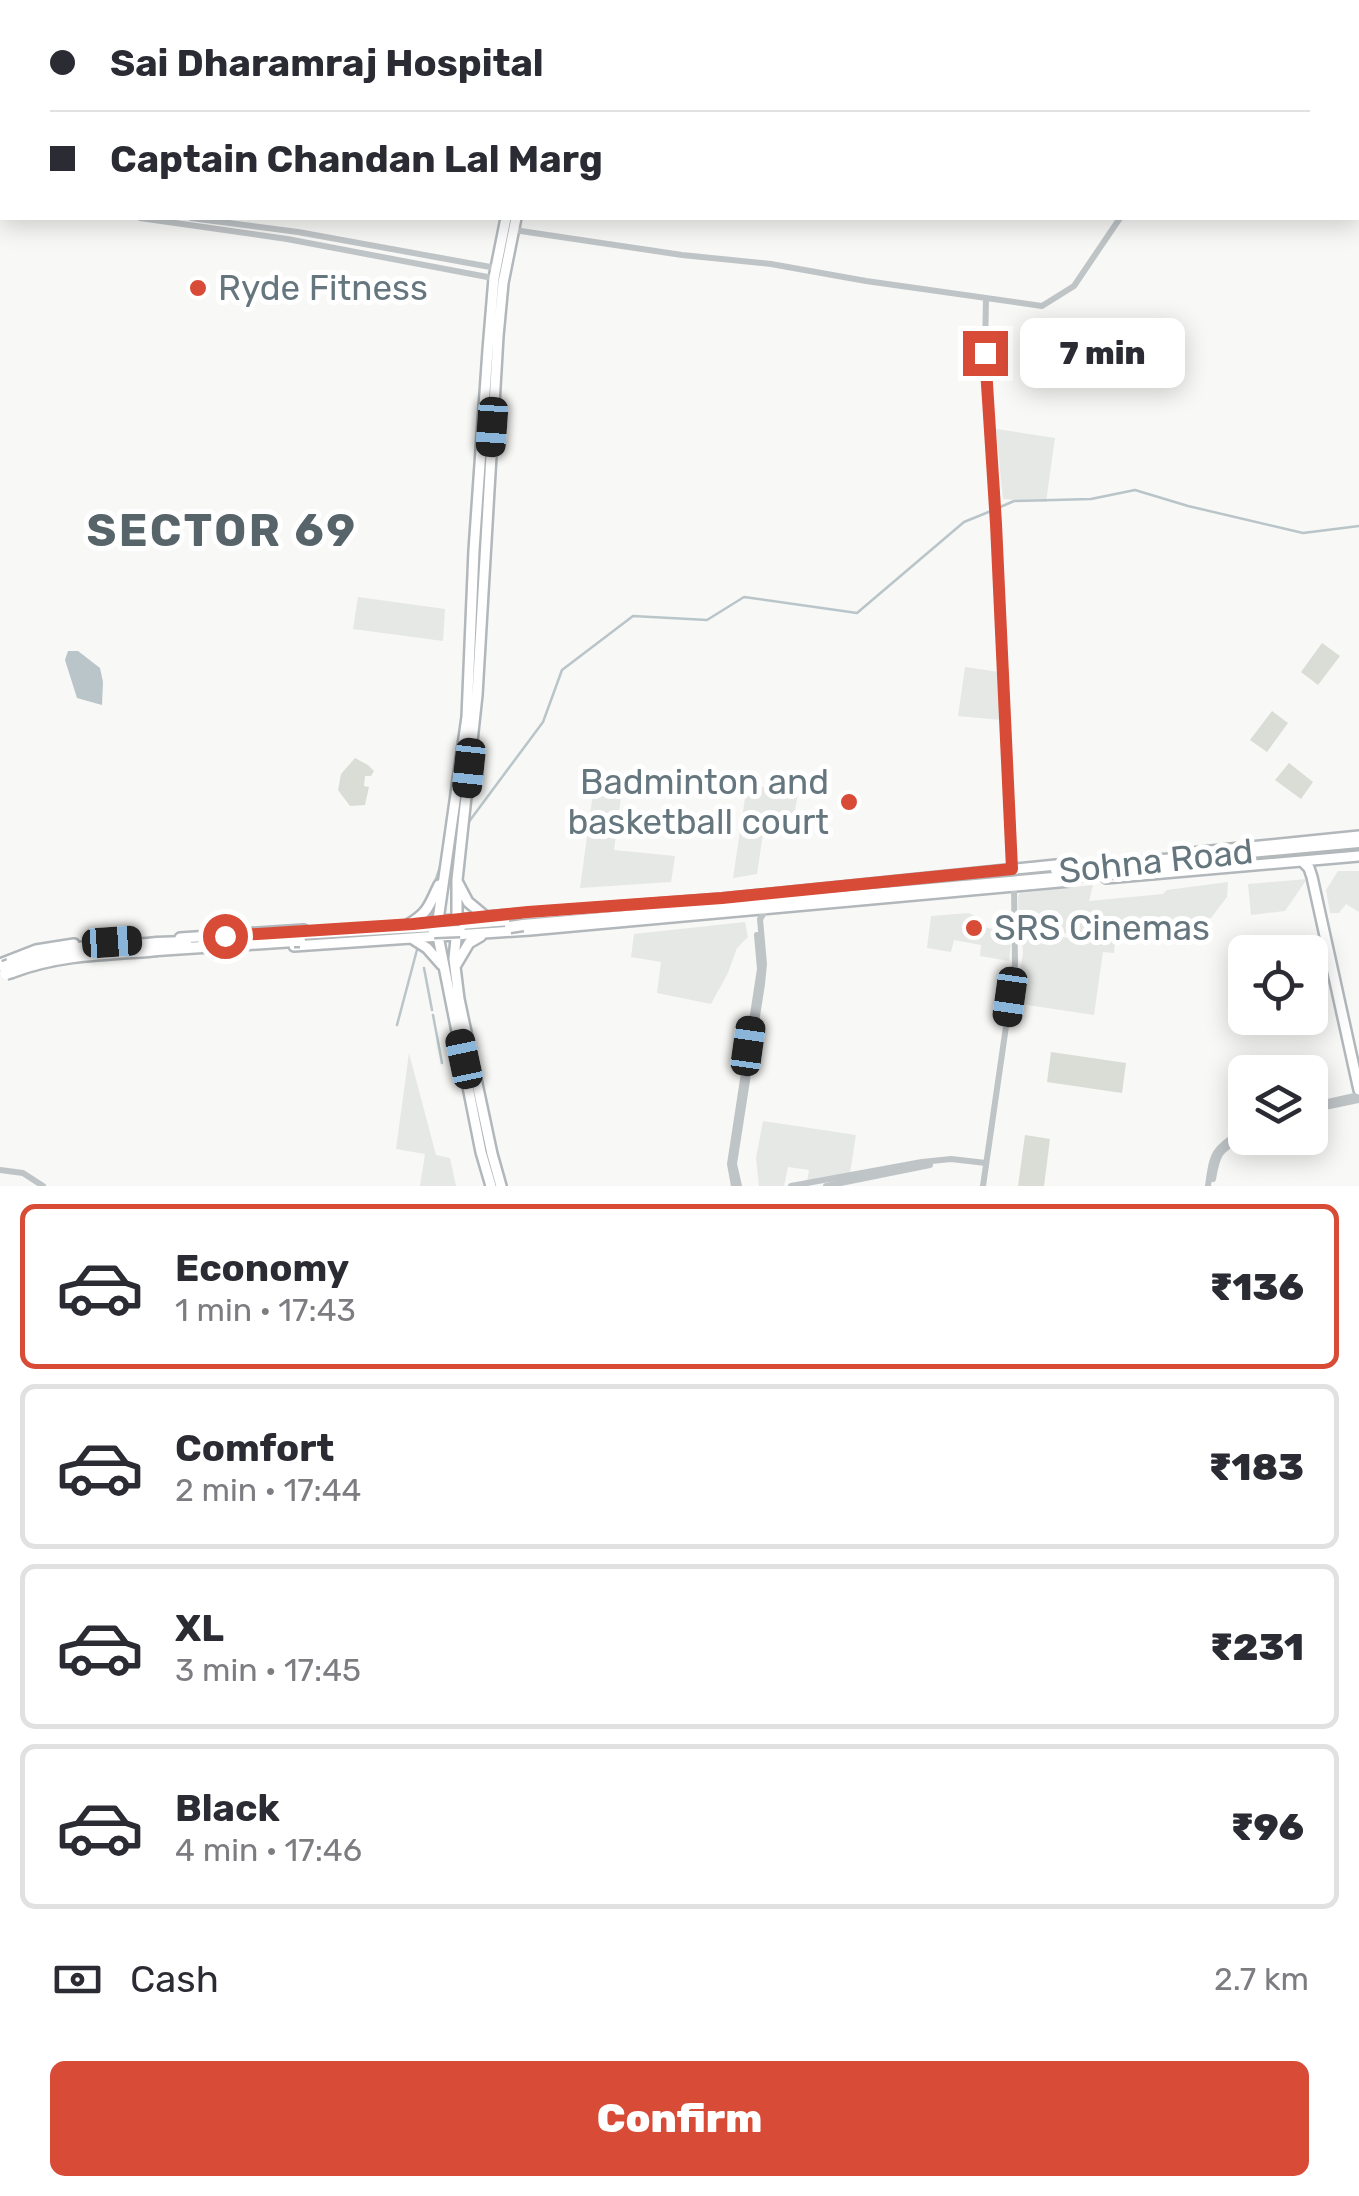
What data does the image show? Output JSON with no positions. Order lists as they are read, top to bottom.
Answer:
{
  "streets": {
    "highway": ["Sohna Road"]
  },
  "districts": ["SECTOR 69"],
  "places": ["Ryde Fitness", "Badminton and basketball court", "SRS Cinemas"],
  "page": {
    "banner": ["Sai Dharamraj Hospital", "Captain Chandan Lal Marg"],
    "bubble": "7 min",
    "list": [
      {
        "name": "Economy",
        "note": "1 min · 17:43",
        "value": "₹136"
      },
      {
        "name": "Comfort",
        "note": "2 min · 17:44",
        "value": "₹183"
      },
      {
        "name": "XL",
        "note": "3 min · 17:45",
        "value": "₹231"
      },
      {
        "name": "Black",
        "note": "4 min · 17:46",
        "value": "₹96"
      }
    ],
    "pay": ["Cash", "2.7 km"],
    "buttons": "Confirm"
  }
}
